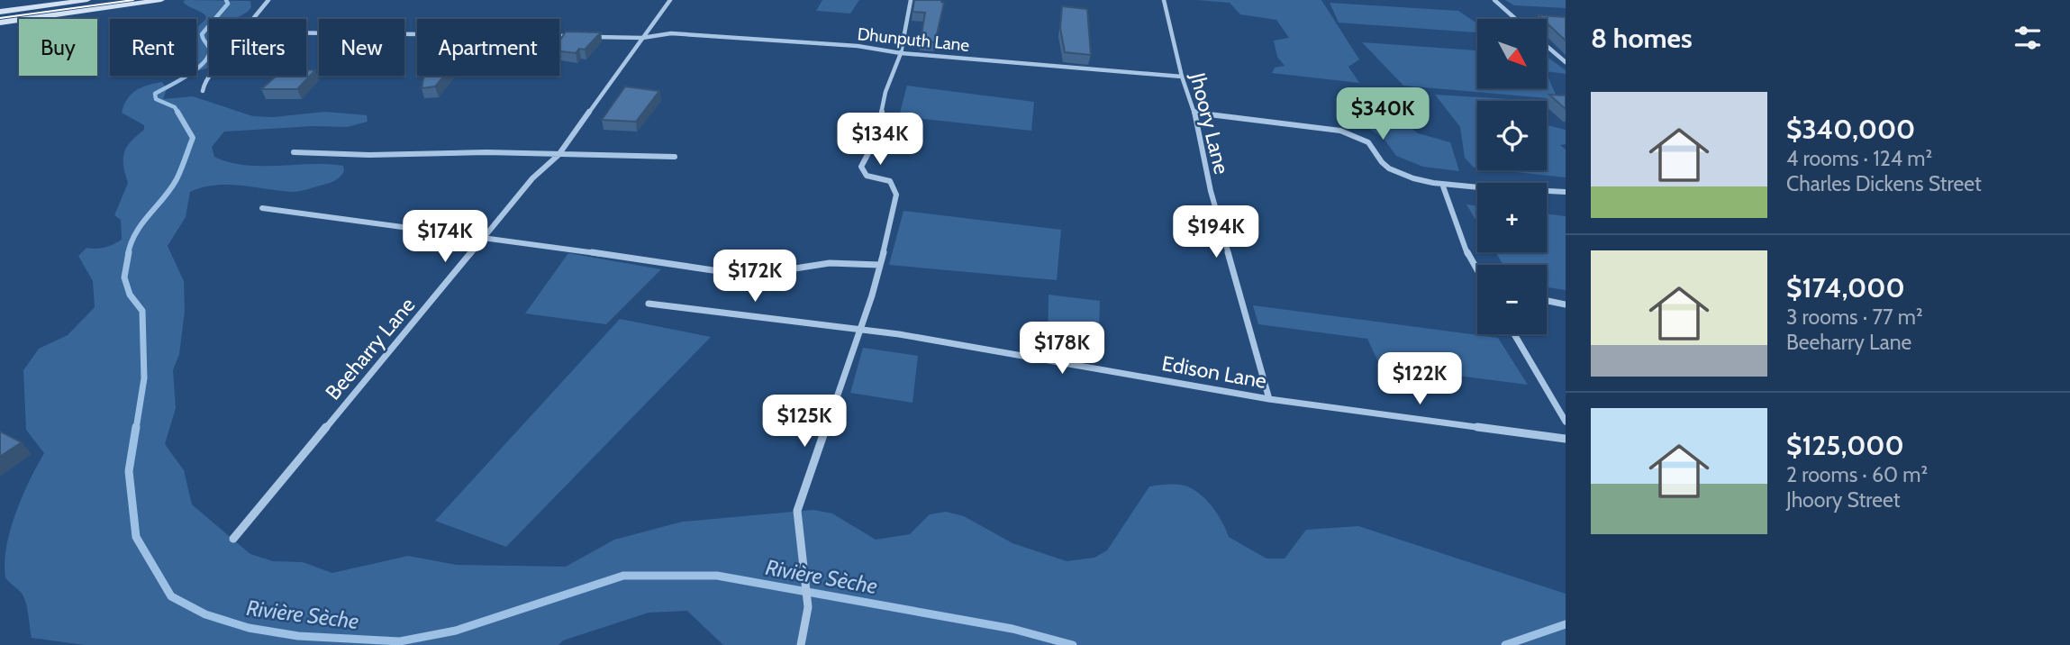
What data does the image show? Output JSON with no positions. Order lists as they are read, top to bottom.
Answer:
{
  "streets": {
    "street": [
      "Dhunputh Lane",
      "Jhoory Lane",
      "Beeharry Lane",
      "Edison Lane"
    ]
  },
  "crossings": [
    ["Dhunputh Lane", "Jhoory Lane"],
    ["Dhunputh Lane", "Beeharry Lane"],
    ["Jhoory Lane", "Edison Lane"]
  ],
  "water": ["Rivière Sèche"],
  "north": "bottom right",
  "page": {
    "heading": "8 homes",
    "map_buttons": ["+", "−"],
    "chip": [
      "Buy",
      "Rent",
      "Filters",
      "New",
      "Apartment"
    ],
    "list": [
      {
        "name": "$340,000",
        "note": "4 rooms · 124 m² · Charles Dickens Street"
      },
      {
        "name": "$174,000",
        "note": "3 rooms · 77 m² · Beeharry Lane"
      },
      {
        "name": "$125,000",
        "note": "2 rooms · 60 m² · Jhoory Street"
      }
    ],
    "price": [
      "$340K",
      "$134K",
      "$194K",
      "$174K",
      "$172K",
      "$178K",
      "$122K",
      "$125K"
    ]
  }
}
